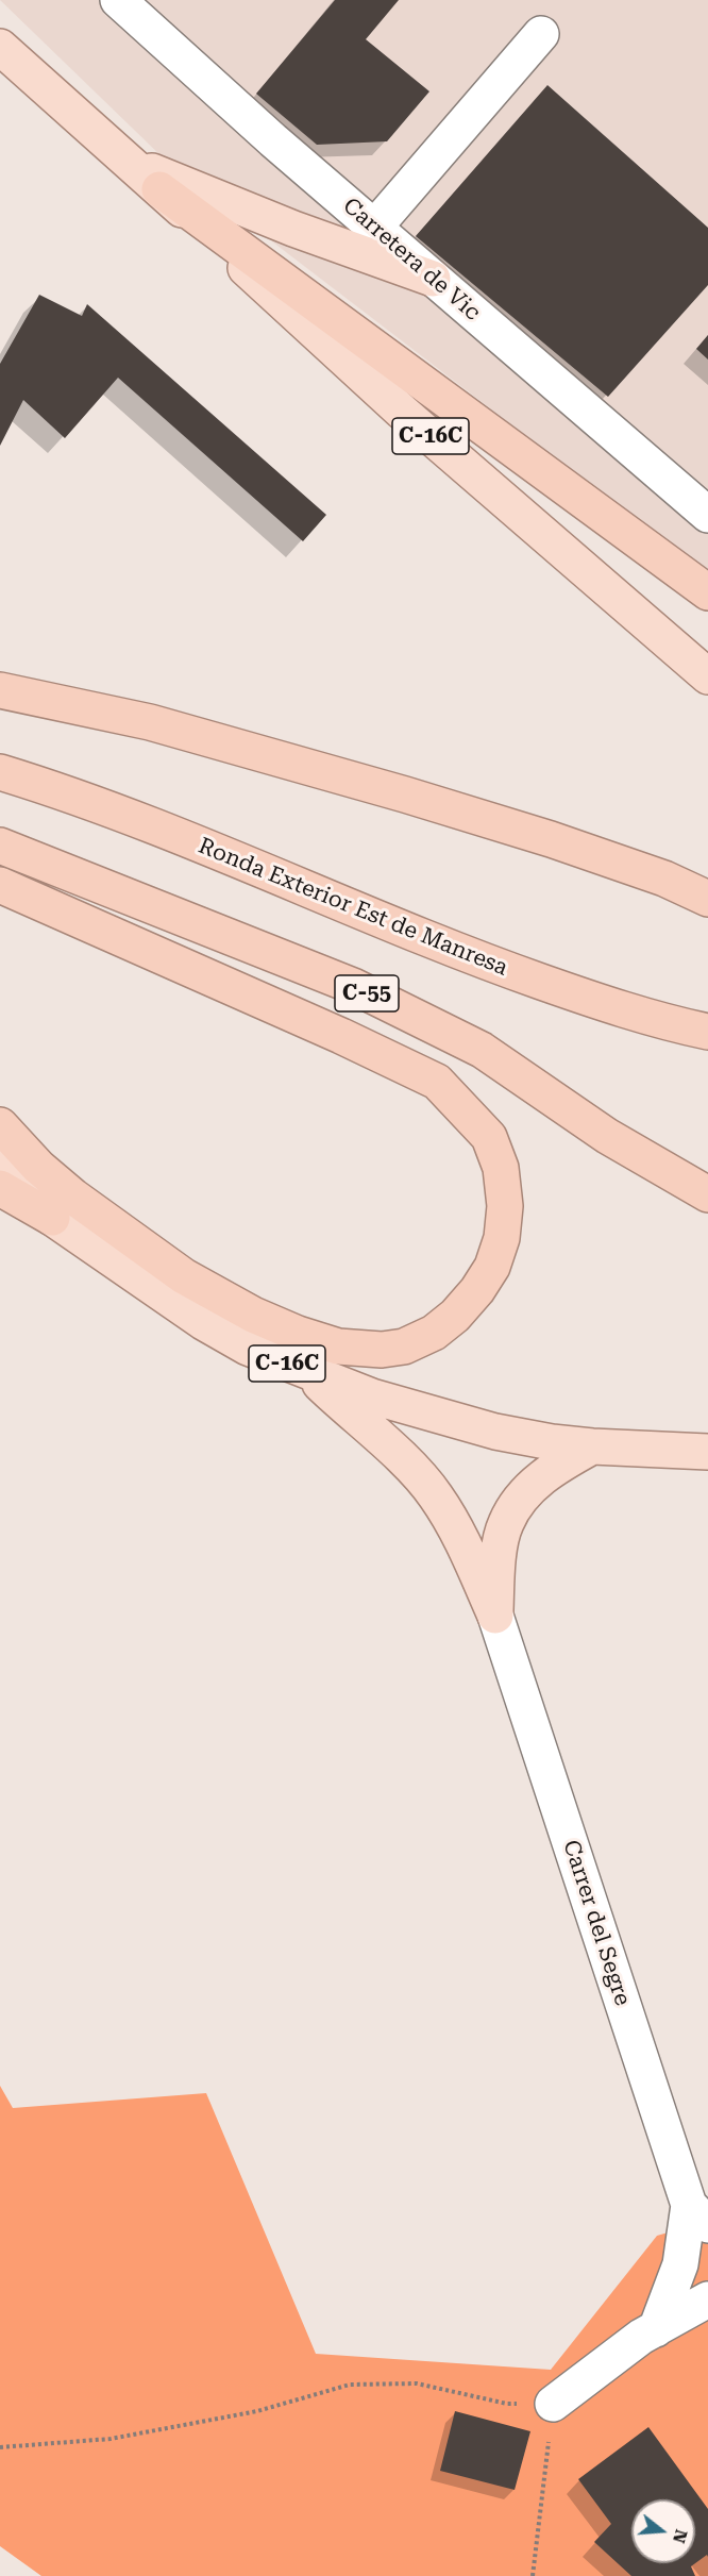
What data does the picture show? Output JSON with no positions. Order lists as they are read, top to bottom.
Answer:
{
  "streets": {
    "highway": ["C-16C", "Ronda Exterior Est de Manresa", "C-55"],
    "street": ["Carretera de Vic", "Carrer del Segre"]
  },
  "north": "right"
}
